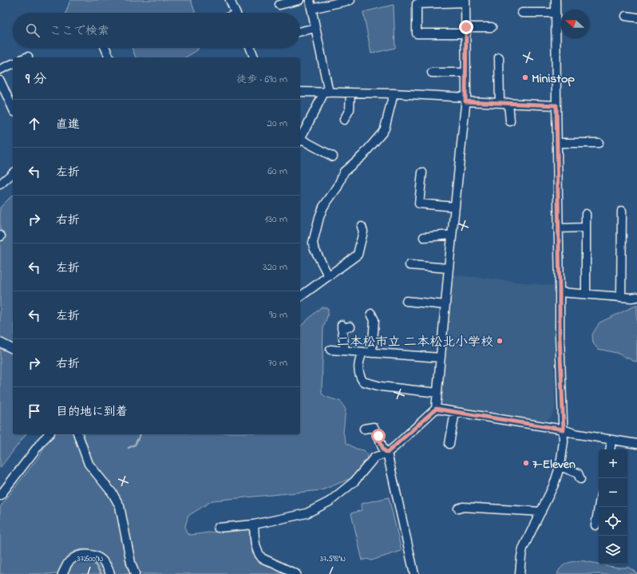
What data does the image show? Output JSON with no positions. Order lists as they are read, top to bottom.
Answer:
{
  "places": ["Ministop", "二本松市立 二本松北小学校", "7-Eleven"],
  "north": "left",
  "page": {
    "search": "ここで検索",
    "heading": ["9 分", "徒歩 · 690 m"],
    "list": [
      ["直進", "20 m"],
      ["左折", "60 m"],
      ["右折", "130 m"],
      ["左折", "320 m"],
      ["左折", "90 m"],
      ["右折", "70 m"],
      "目的地に到着"
    ],
    "map_buttons": ["+", "−"]
  },
  "coordinates": ["37.600°N", "37.598°N"]
}
